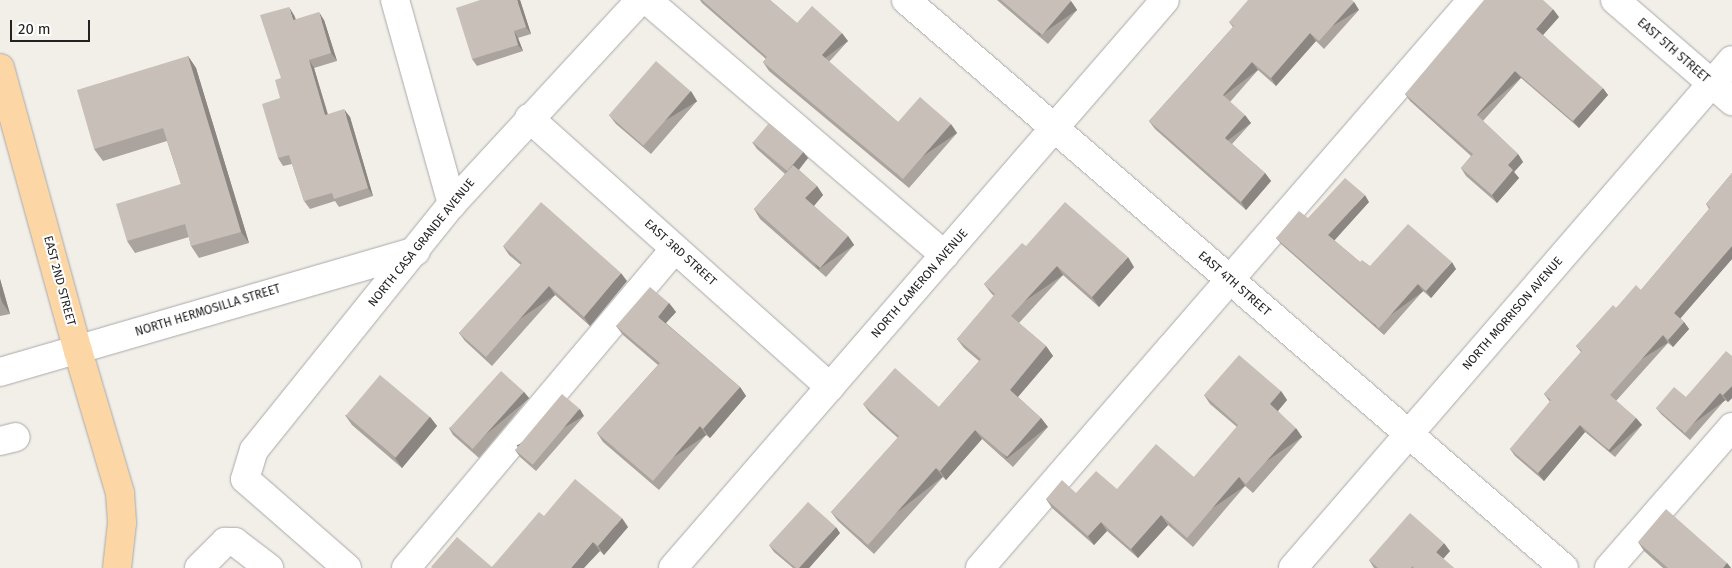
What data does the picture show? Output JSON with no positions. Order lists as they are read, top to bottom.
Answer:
{
  "streets": {
    "main road": ["EAST 2ND STREET"],
    "street": [
      "EAST 5TH STREET",
      "NORTH CASA GRANDE AVENUE",
      "EAST 3RD STREET",
      "NORTH CAMERON AVENUE",
      "EAST 4TH STREET",
      "NORTH HERMOSILLA STREET",
      "NORTH MORRISON AVENUE"
    ]
  },
  "crossings": [
    ["EAST 5TH STREET", "NORTH MORRISON AVENUE"],
    ["NORTH CASA GRANDE AVENUE", "EAST 3RD STREET"],
    ["NORTH CASA GRANDE AVENUE", "NORTH HERMOSILLA STREET"],
    ["EAST 3RD STREET", "NORTH CAMERON AVENUE"],
    ["EAST 2ND STREET", "NORTH HERMOSILLA STREET"],
    ["NORTH CAMERON AVENUE", "EAST 4TH STREET"],
    ["EAST 4TH STREET", "NORTH MORRISON AVENUE"]
  ],
  "scale_bar": "20 m"
}
